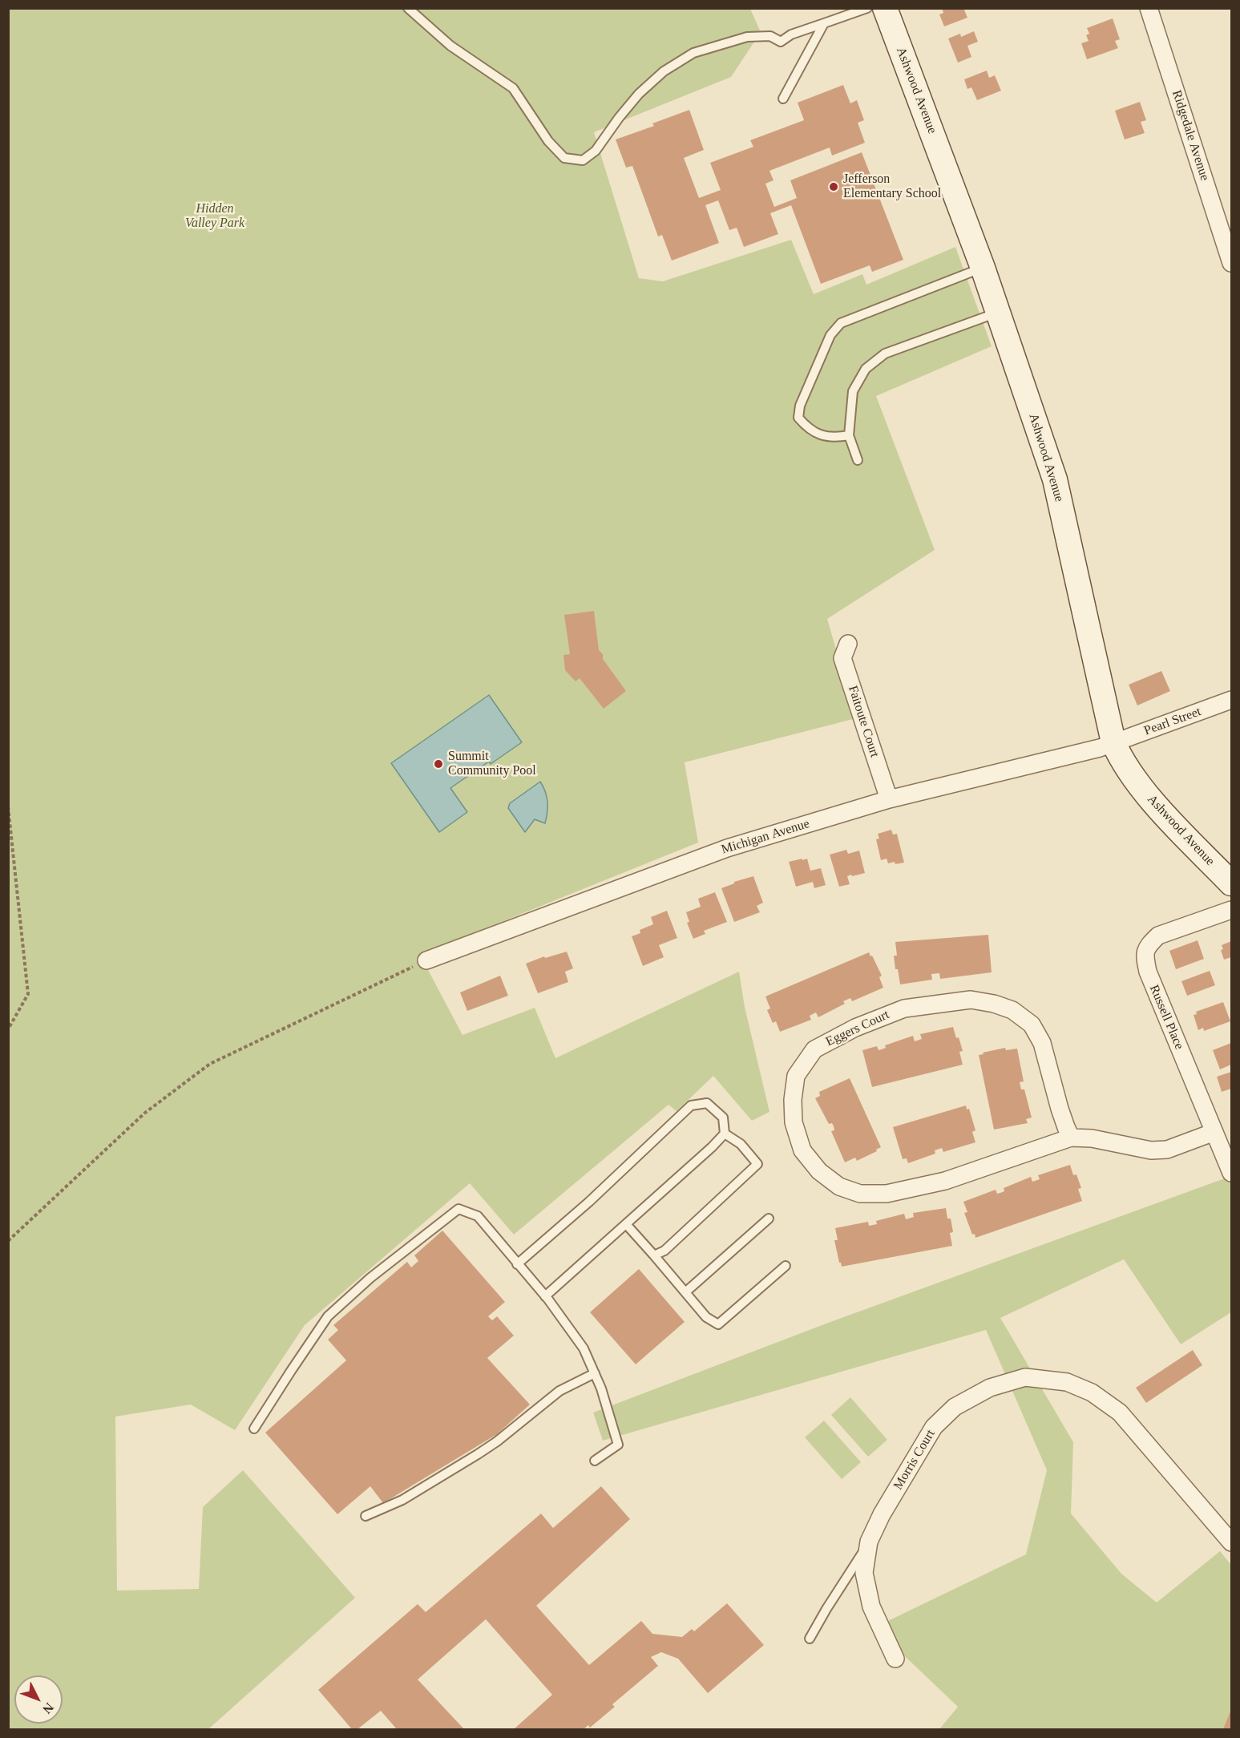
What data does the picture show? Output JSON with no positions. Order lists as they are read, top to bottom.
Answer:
{
  "streets": {
    "street": [
      "Ashwood Avenue",
      "Ridgedale Avenue",
      "Faitoute Court",
      "Pearl Street",
      "Michigan Avenue",
      "Russell Place",
      "Eggers Court",
      "Morris Court"
    ]
  },
  "crossings": [
    ["Ashwood Avenue", "Pearl Street"],
    ["Ashwood Avenue", "Michigan Avenue"],
    ["Faitoute Court", "Michigan Avenue"],
    ["Pearl Street", "Michigan Avenue"],
    ["Russell Place", "Eggers Court"]
  ],
  "parks": ["Hidden Valley Park"],
  "places": ["Jefferson Elementary School", "Summit Community Pool"],
  "north": "bottom right"
}
